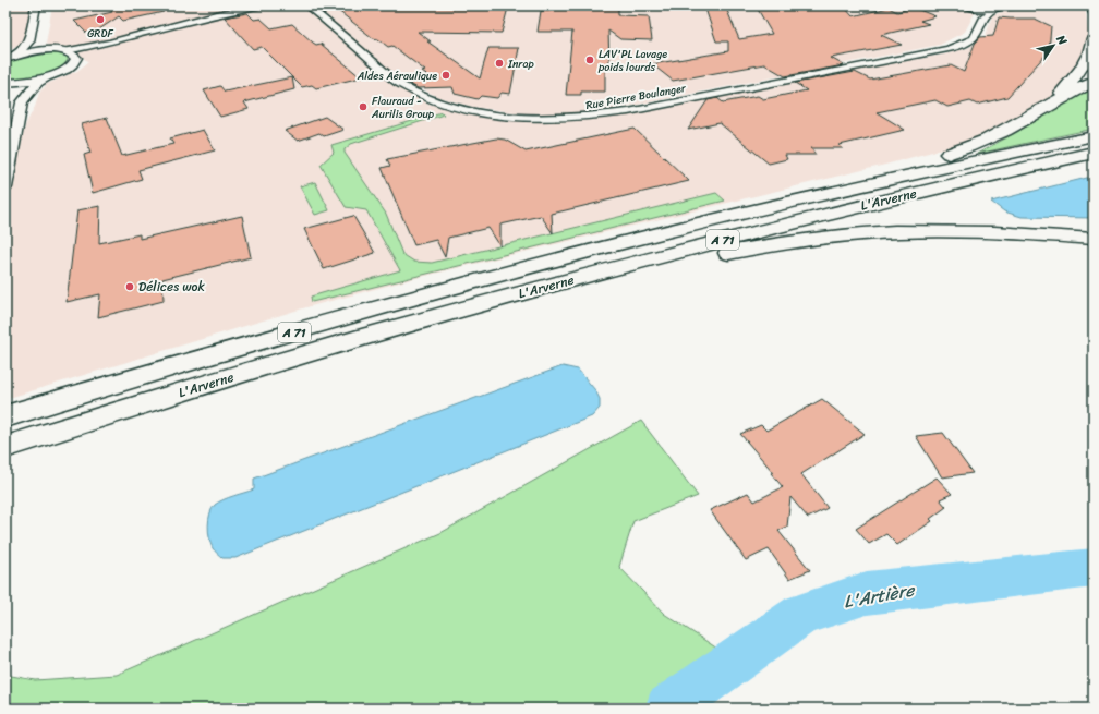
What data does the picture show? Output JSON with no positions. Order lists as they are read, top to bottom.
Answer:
{
  "streets": {
    "main road": ["L'Arverne", "A 71"],
    "street": ["Rue Pierre Boulanger"]
  },
  "water": ["L'Artière"],
  "places": [
    "GRDF",
    "LAV'PL Lavage poids lourds",
    "Inrap",
    "Aldes Aéraulique",
    "Flauraud - Aurilis Group",
    "Délices wok"
  ],
  "north": "top right"
}
